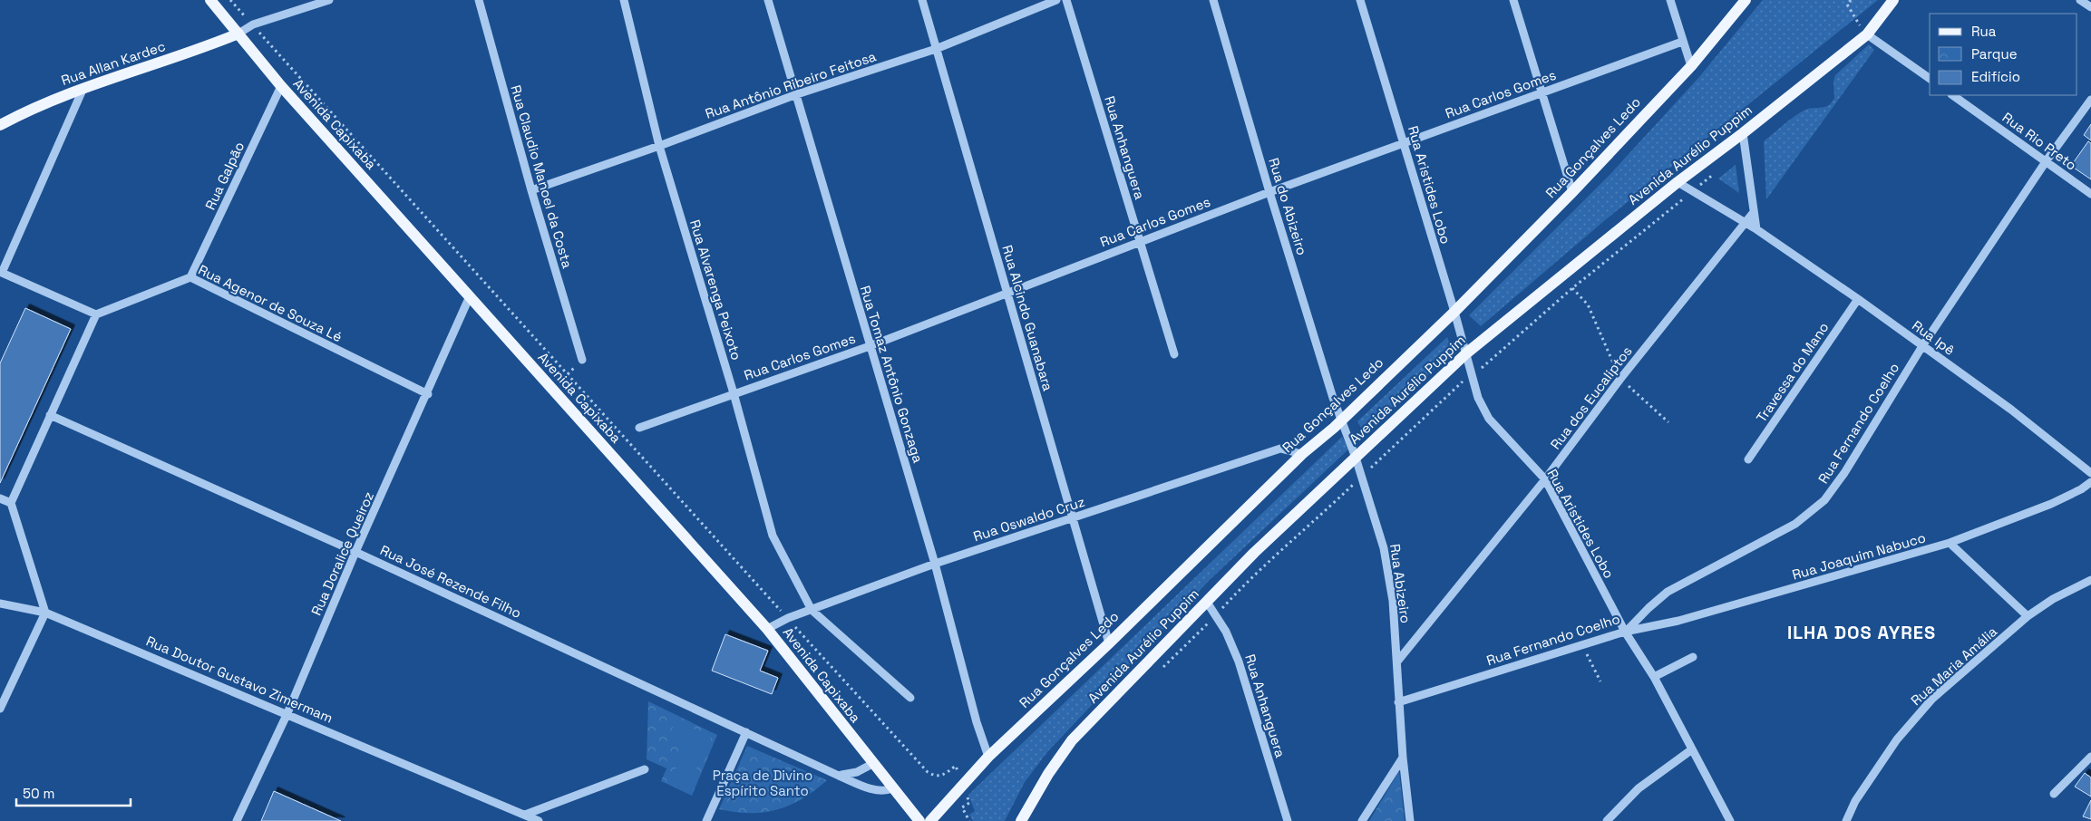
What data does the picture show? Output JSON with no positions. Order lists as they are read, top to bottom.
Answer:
{
  "streets": {
    "main road": [
      "Rua Allan Kardec",
      "Avenida Capixaba",
      "Rua Gonçalves Ledo",
      "Avenida Aurélio Puppim"
    ],
    "street": [
      "Rua Antônio Ribeiro Feitosa",
      "Rua Carlos Gomes",
      "Rua Rio Preto",
      "Rua Anhanguera",
      "Rua Galpão",
      "Rua Claudio Manoel da Costa",
      "Rua Aristides Lobo",
      "Rua do Abizeiro",
      "Rua Alvarenga Peixoto",
      "Rua Agenor de Souza Lé",
      "Rua Alcindo Guanabara",
      "Rua Ipê",
      "Travessa do Mano",
      "Rua Tomaz Antônio Gonzaga",
      "Rua dos Eucaliptos",
      "Rua Fernando Coelho",
      "Rua Oswaldo Cruz",
      "Rua Doralice Queiroz",
      "Rua Joaquim Nabuco",
      "Rua José Rezende Filho",
      "Rua Abizeiro",
      "Rua Maria Amália",
      "Rua Doutor Gustavo Zimermam"
    ]
  },
  "crossings": [
    ["Rua Allan Kardec", "Avenida Capixaba"],
    ["Rua Antônio Ribeiro Feitosa", "Rua Claudio Manoel da Costa"],
    ["Rua Antônio Ribeiro Feitosa", "Rua Alvarenga Peixoto"],
    ["Rua Antônio Ribeiro Feitosa", "Rua Alcindo Guanabara"],
    ["Rua Antônio Ribeiro Feitosa", "Rua Tomaz Antônio Gonzaga"],
    ["Rua Carlos Gomes", "Rua Anhanguera"],
    ["Rua Carlos Gomes", "Rua Aristides Lobo"],
    ["Rua Carlos Gomes", "Rua do Abizeiro"],
    ["Rua Carlos Gomes", "Rua Alvarenga Peixoto"],
    ["Rua Carlos Gomes", "Rua Alcindo Guanabara"],
    ["Rua Carlos Gomes", "Rua Tomaz Antônio Gonzaga"],
    ["Avenida Capixaba", "Rua Galpão"],
    ["Avenida Capixaba", "Rua Oswaldo Cruz"],
    ["Avenida Capixaba", "Rua Doralice Queiroz"],
    ["Avenida Capixaba", "Rua José Rezende Filho"],
    ["Rua Rio Preto", "Rua Fernando Coelho"],
    ["Rua Anhanguera", "Avenida Aurélio Puppim"],
    ["Rua Gonçalves Ledo", "Rua Aristides Lobo"],
    ["Rua Gonçalves Ledo", "Rua do Abizeiro"],
    ["Rua Gonçalves Ledo", "Rua Alcindo Guanabara"],
    ["Rua Gonçalves Ledo", "Rua Tomaz Antônio Gonzaga"],
    ["Rua Gonçalves Ledo", "Rua Oswaldo Cruz"],
    ["Rua Gonçalves Ledo", "Rua Abizeiro"],
    ["Avenida Aurélio Puppim", "Rua Aristides Lobo"],
    ["Avenida Aurélio Puppim", "Rua Ipê"],
    ["Avenida Aurélio Puppim", "Rua Abizeiro"],
    ["Rua Galpão", "Rua Agenor de Souza Lé"],
    ["Rua Aristides Lobo", "Rua dos Eucaliptos"],
    ["Rua Aristides Lobo", "Rua Fernando Coelho"],
    ["Rua Aristides Lobo", "Rua Joaquim Nabuco"],
    ["Rua do Abizeiro", "Rua Abizeiro"],
    ["Rua Alvarenga Peixoto", "Rua Oswaldo Cruz"],
    ["Rua Agenor de Souza Lé", "Rua Doralice Queiroz"],
    ["Rua Alcindo Guanabara", "Rua Oswaldo Cruz"],
    ["Rua Ipê", "Travessa do Mano"],
    ["Rua Ipê", "Rua dos Eucaliptos"],
    ["Rua Ipê", "Rua Fernando Coelho"],
    ["Rua Tomaz Antônio Gonzaga", "Rua Oswaldo Cruz"],
    ["Rua dos Eucaliptos", "Rua Abizeiro"],
    ["Rua Fernando Coelho", "Rua Joaquim Nabuco"],
    ["Rua Fernando Coelho", "Rua Abizeiro"],
    ["Rua Doralice Queiroz", "Rua José Rezende Filho"],
    ["Rua Doralice Queiroz", "Rua Doutor Gustavo Zimermam"]
  ],
  "districts": ["ILHA DOS AYRES"],
  "parks": ["Praça de Divino Espírito Santo"],
  "legend": ["Rua", "Parque", "Edifício"],
  "scale_bar": "50 m"
}
